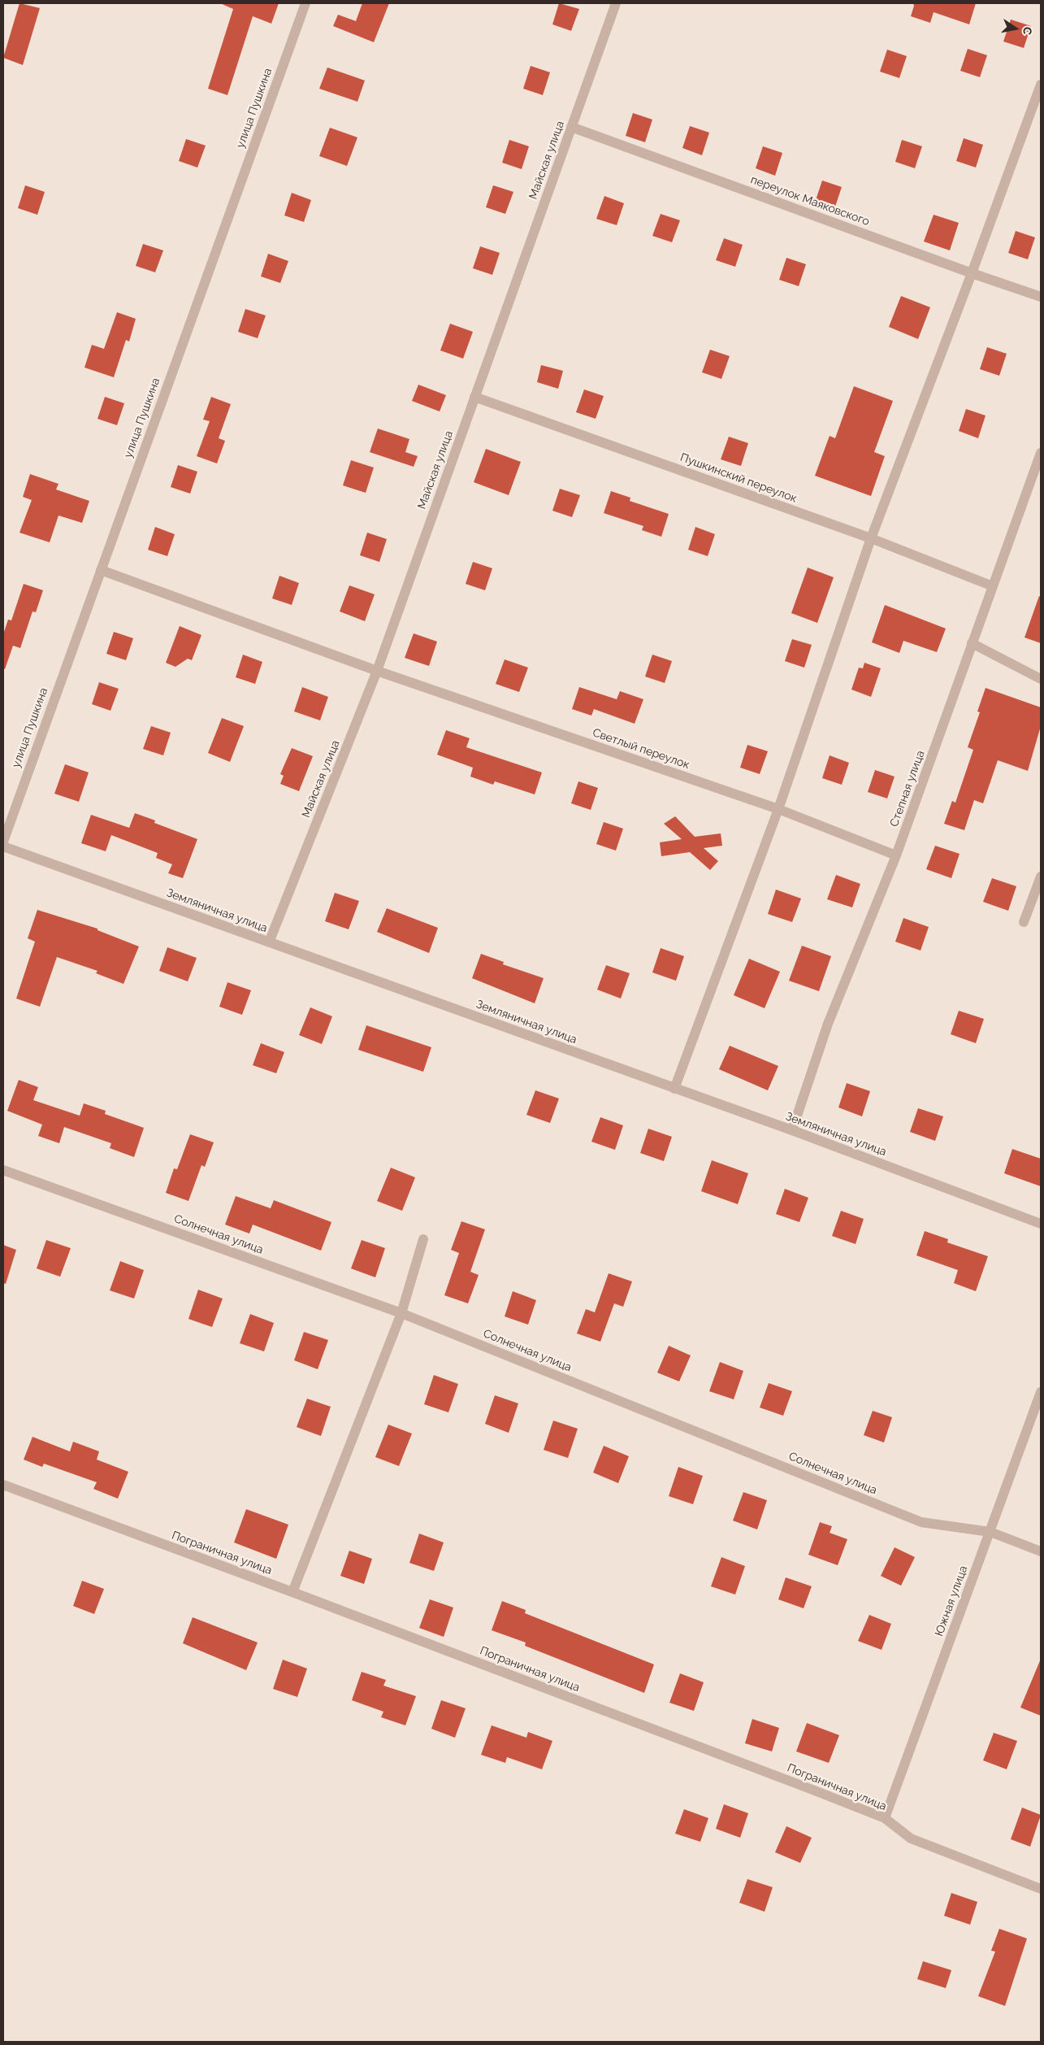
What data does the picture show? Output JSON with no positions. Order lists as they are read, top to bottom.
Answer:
{
  "streets": {
    "street": [
      "улица Пушкина",
      "Майская улица",
      "переулок Маяковского",
      "Пушкинский переулок",
      "Светлый переулок",
      "Степная улица",
      "Земляничная улица",
      "Солнечная улица",
      "Пограничная улица",
      "Южная улица"
    ]
  },
  "crossings": [
    ["улица Пушкина", "Светлый переулок"],
    ["Майская улица", "переулок Маяковского"],
    ["Майская улица", "Пушкинский переулок"],
    ["Майская улица", "Светлый переулок"],
    ["Майская улица", "Земляничная улица"],
    ["Пушкинский переулок", "Степная улица"],
    ["Светлый переулок", "Степная улица"],
    ["Степная улица", "Земляничная улица"],
    ["Солнечная улица", "Южная улица"],
    ["Пограничная улица", "Южная улица"]
  ],
  "north": "right"
}
